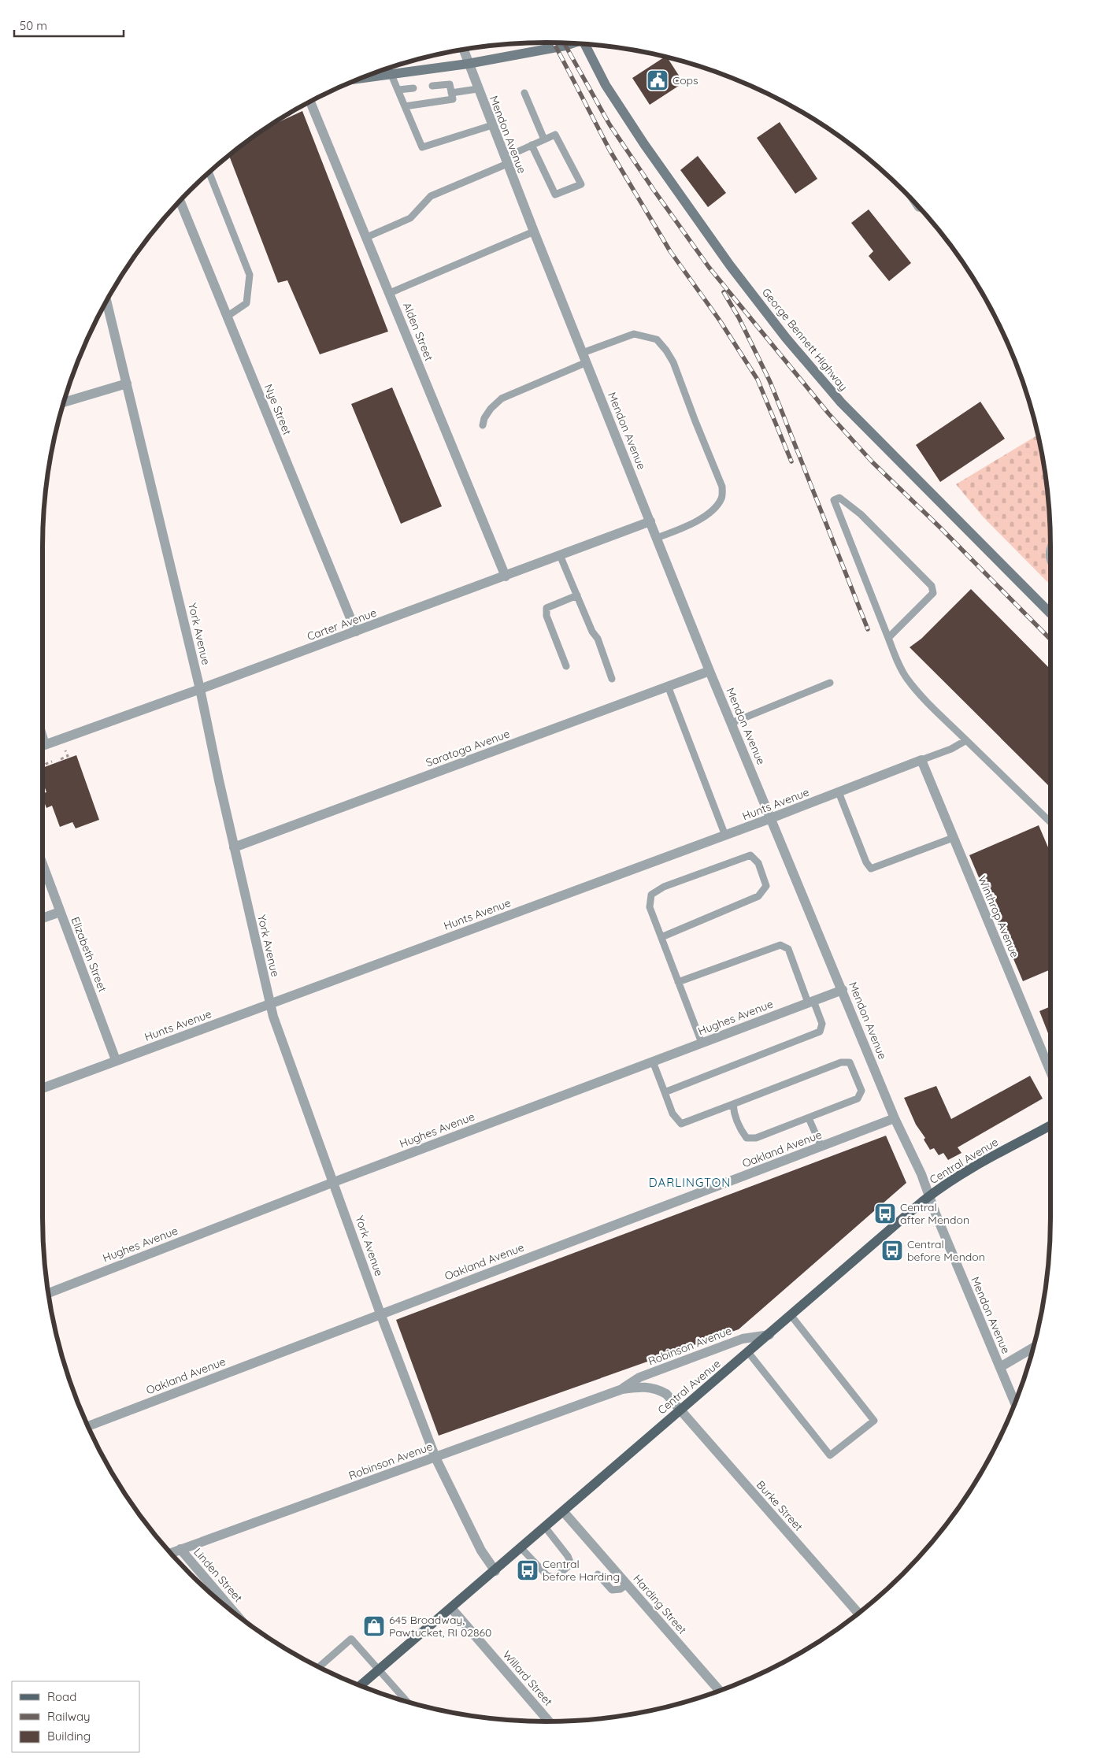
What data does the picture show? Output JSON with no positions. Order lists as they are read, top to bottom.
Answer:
{
  "streets": {
    "main road": ["George Bennett Highway", "Central Avenue"],
    "street": [
      "Mendon Avenue",
      "Alden Street",
      "Nye Street",
      "Carter Avenue",
      "York Avenue",
      "Saratoga Avenue",
      "Hunts Avenue",
      "Winthrop Avenue",
      "Elizabeth Street",
      "Hughes Avenue",
      "Oakland Avenue",
      "Robinson Avenue",
      "Burke Street",
      "Linden Street",
      "Harding Street",
      "Willard Street"
    ]
  },
  "crossings": [
    ["Mendon Avenue", "Carter Avenue"],
    ["Mendon Avenue", "Saratoga Avenue"],
    ["Mendon Avenue", "Hunts Avenue"],
    ["Mendon Avenue", "Hughes Avenue"],
    ["Mendon Avenue", "Oakland Avenue"],
    ["Mendon Avenue", "Central Avenue"],
    ["Alden Street", "Carter Avenue"],
    ["Nye Street", "Carter Avenue"],
    ["Carter Avenue", "York Avenue"],
    ["York Avenue", "Saratoga Avenue"],
    ["York Avenue", "Hunts Avenue"],
    ["York Avenue", "Hughes Avenue"],
    ["York Avenue", "Oakland Avenue"],
    ["York Avenue", "Central Avenue"],
    ["York Avenue", "Robinson Avenue"],
    ["Hunts Avenue", "Winthrop Avenue"],
    ["Hunts Avenue", "Elizabeth Street"],
    ["Central Avenue", "Robinson Avenue"],
    ["Central Avenue", "Burke Street"],
    ["Central Avenue", "Harding Street"],
    ["Central Avenue", "Willard Street"],
    ["Robinson Avenue", "Burke Street"],
    ["Robinson Avenue", "Linden Street"]
  ],
  "districts": ["DARLINGTON"],
  "places": {
    "public building": ["Cops"],
    "bus stop": ["Central after Mendon", "Central before Mendon", "Central before Harding"],
    "shop": ["645 Broadway, Pawtucket, RI 02860"]
  },
  "legend": ["Road", "Railway", "Building"],
  "scale_bar": "50 m"
}
